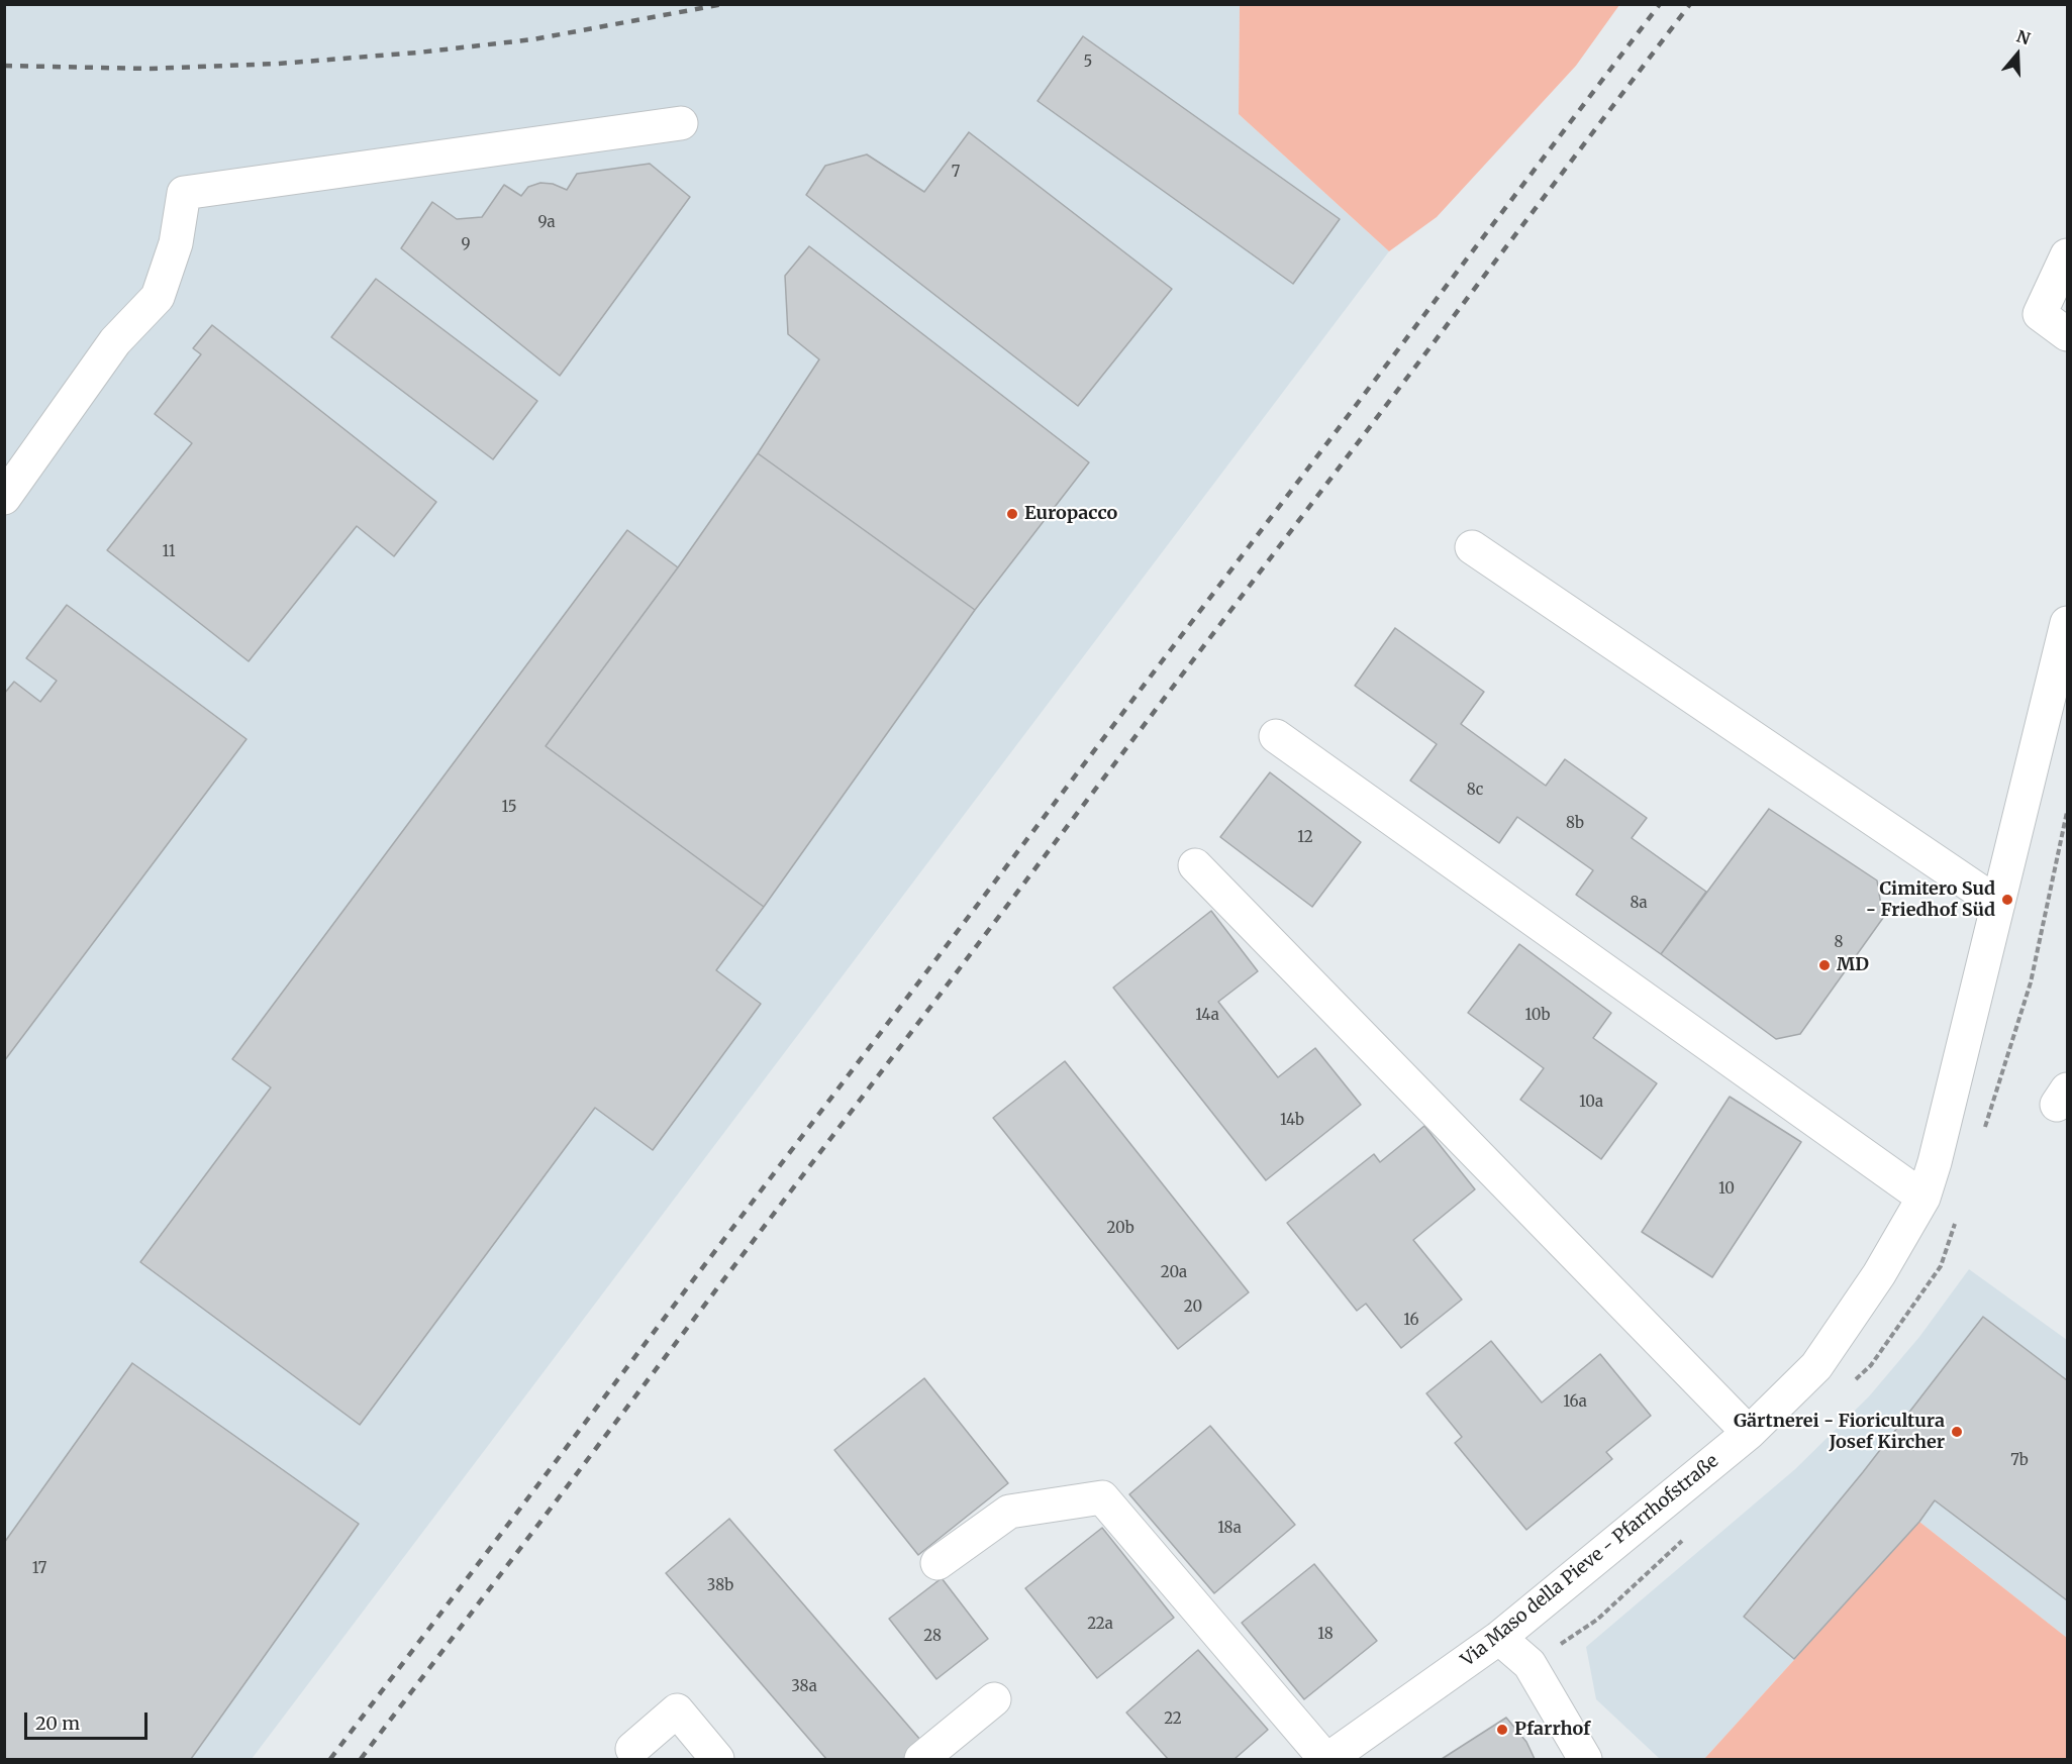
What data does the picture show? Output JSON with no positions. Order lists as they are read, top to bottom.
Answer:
{
  "streets": {
    "street": ["Via Maso della Pieve - Pfarrhofstraße"]
  },
  "places": [
    "Europacco",
    "Cimitero Sud - Friedhof Süd",
    "MD",
    "Gärtnerei - Fioricultura Josef Kircher",
    "Pfarrhof"
  ],
  "house_numbers": [
    "5",
    "7",
    "9a",
    "9",
    "11",
    "8c",
    "15",
    "8b",
    "12",
    "8a",
    "8",
    "14a",
    "10b",
    "10a",
    "14b",
    "10",
    "20b",
    "20a",
    "20",
    "16",
    "16a",
    "7b",
    "18a",
    "17",
    "38b",
    "22a",
    "18",
    "28",
    "38a",
    "22"
  ],
  "scale_bar": "20 m",
  "north": "top"
}
